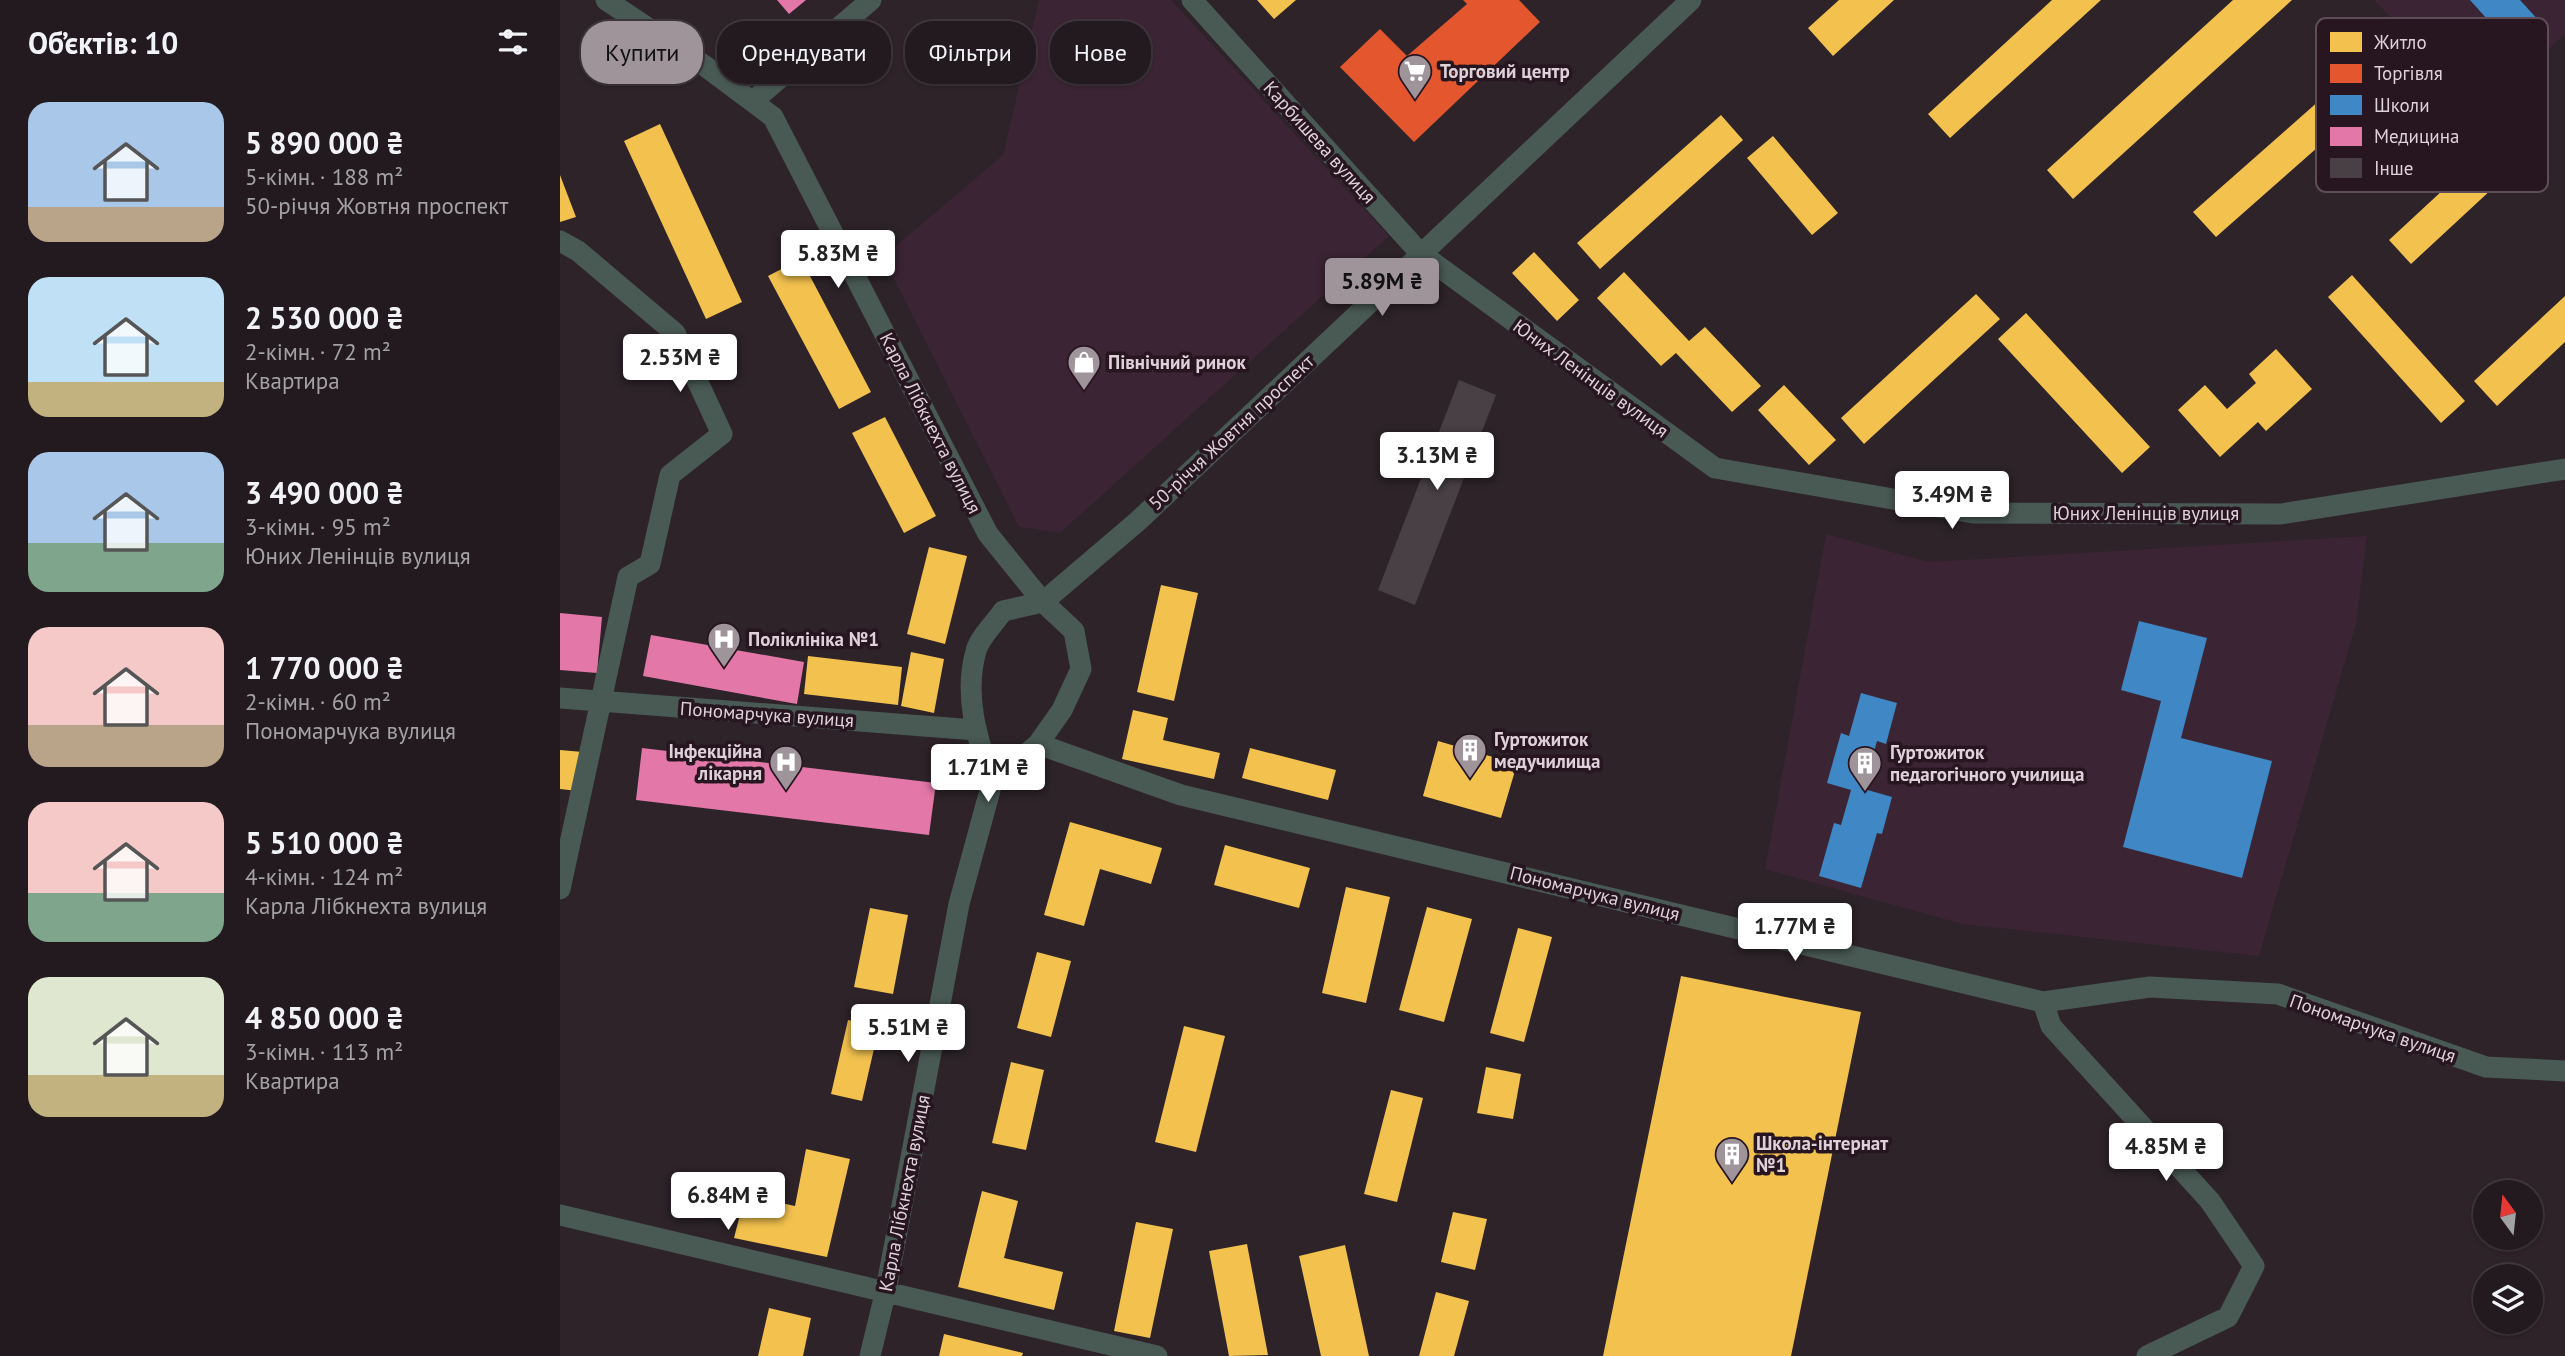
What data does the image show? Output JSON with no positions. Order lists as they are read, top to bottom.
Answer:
{
  "streets": {
    "street": [
      "Карбишева вулиця",
      "Юних Ленінців вулиця",
      "Карла Лібкнехта вулиця",
      "50-річчя Жовтня проспект",
      "Пономарчука вулиця"
    ]
  },
  "crossings": [
    ["Карбишева вулиця", "Юних Ленінців вулиця"],
    ["Карбишева вулиця", "50-річчя Жовтня проспект"],
    ["Юних Ленінців вулиця", "50-річчя Жовтня проспект"],
    ["Карла Лібкнехта вулиця", "50-річчя Жовтня проспект"],
    ["Карла Лібкнехта вулиця", "Пономарчука вулиця"]
  ],
  "places": {
    "supermarket": ["Торговий центр"],
    "shop": ["Північний ринок"],
    "hospital": ["Поліклініка №1", "Інфекційна лікарня"],
    "building": ["Гуртожиток медучилища", "Гуртожиток педагогічного училища", "Школа-інтернат №1"]
  },
  "legend": [
    "Житло",
    "Торгівля",
    "Школи",
    "Медицина",
    "Інше"
  ],
  "north": "top",
  "page": {
    "heading": "Об’єктів: 10",
    "chip": [
      "Купити",
      "Орендувати",
      "Фільтри",
      "Нове"
    ],
    "list": [
      {
        "name": "5 890 000 ₴",
        "note": "5-кімн. · 188 m² · 50-річчя Жовтня проспект"
      },
      {
        "name": "2 530 000 ₴",
        "note": "2-кімн. · 72 m² · Квартира"
      },
      {
        "name": "3 490 000 ₴",
        "note": "3-кімн. · 95 m² · Юних Ленінців вулиця"
      },
      {
        "name": "1 770 000 ₴",
        "note": "2-кімн. · 60 m² · Пономарчука вулиця"
      },
      {
        "name": "5 510 000 ₴",
        "note": "4-кімн. · 124 m² · Карла Лібкнехта вулиця"
      },
      {
        "name": "4 850 000 ₴",
        "note": "3-кімн. · 113 m² · Квартира"
      }
    ],
    "price": [
      "5.83M ₴",
      "5.89M ₴",
      "2.53M ₴",
      "3.13M ₴",
      "3.49M ₴",
      "1.71M ₴",
      "1.77M ₴",
      "5.51M ₴",
      "4.85M ₴",
      "6.84M ₴"
    ]
  }
}
